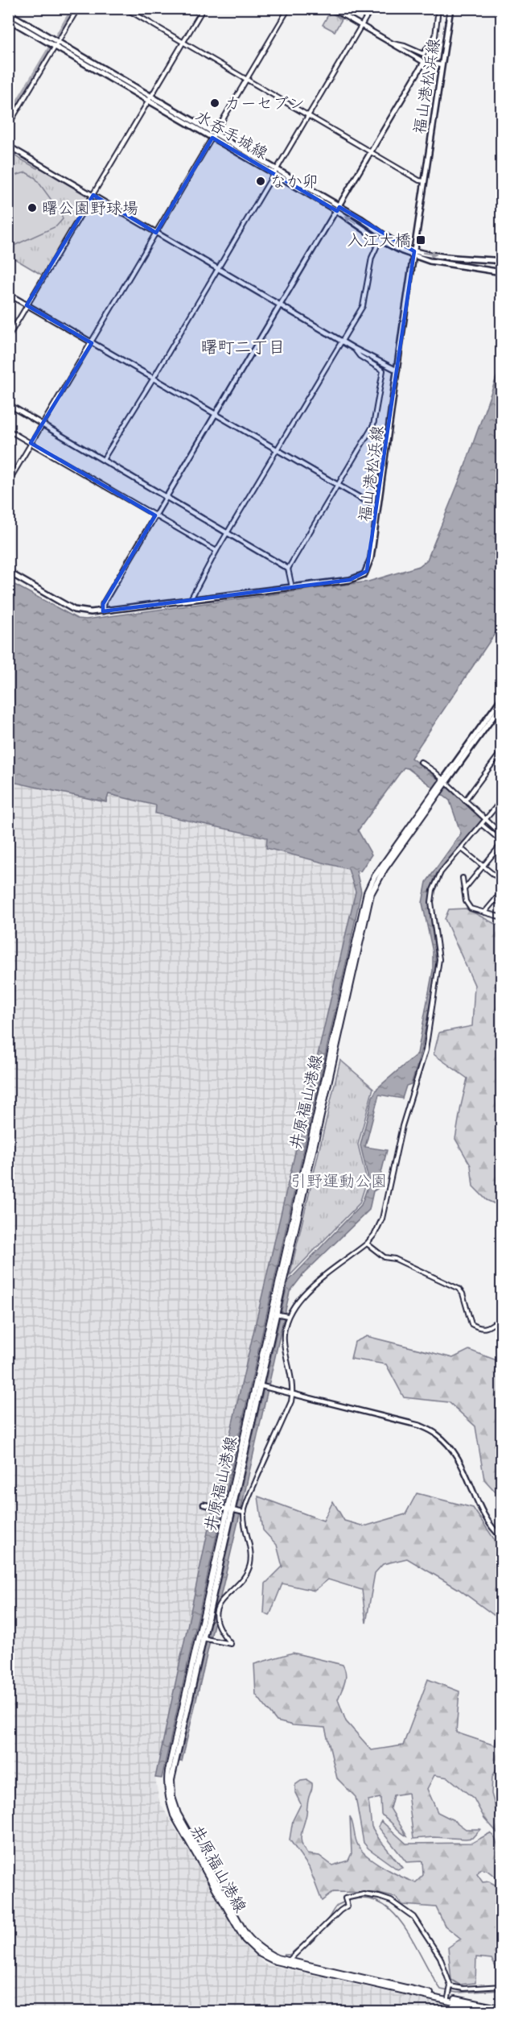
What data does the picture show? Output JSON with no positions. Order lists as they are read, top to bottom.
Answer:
{
  "streets": {
    "main road": ["福山港松浜線", "水呑手城線", "井原福山港線"]
  },
  "crossings": [
    ["福山港松浜線", "水呑手城線"]
  ],
  "districts": ["曙町二丁目"],
  "parks": ["引野運動公園"],
  "places": {
    "other": ["カーセブン", "なか卯", "曙公園野球場"],
    "transit": ["入江大橋"]
  }
}
